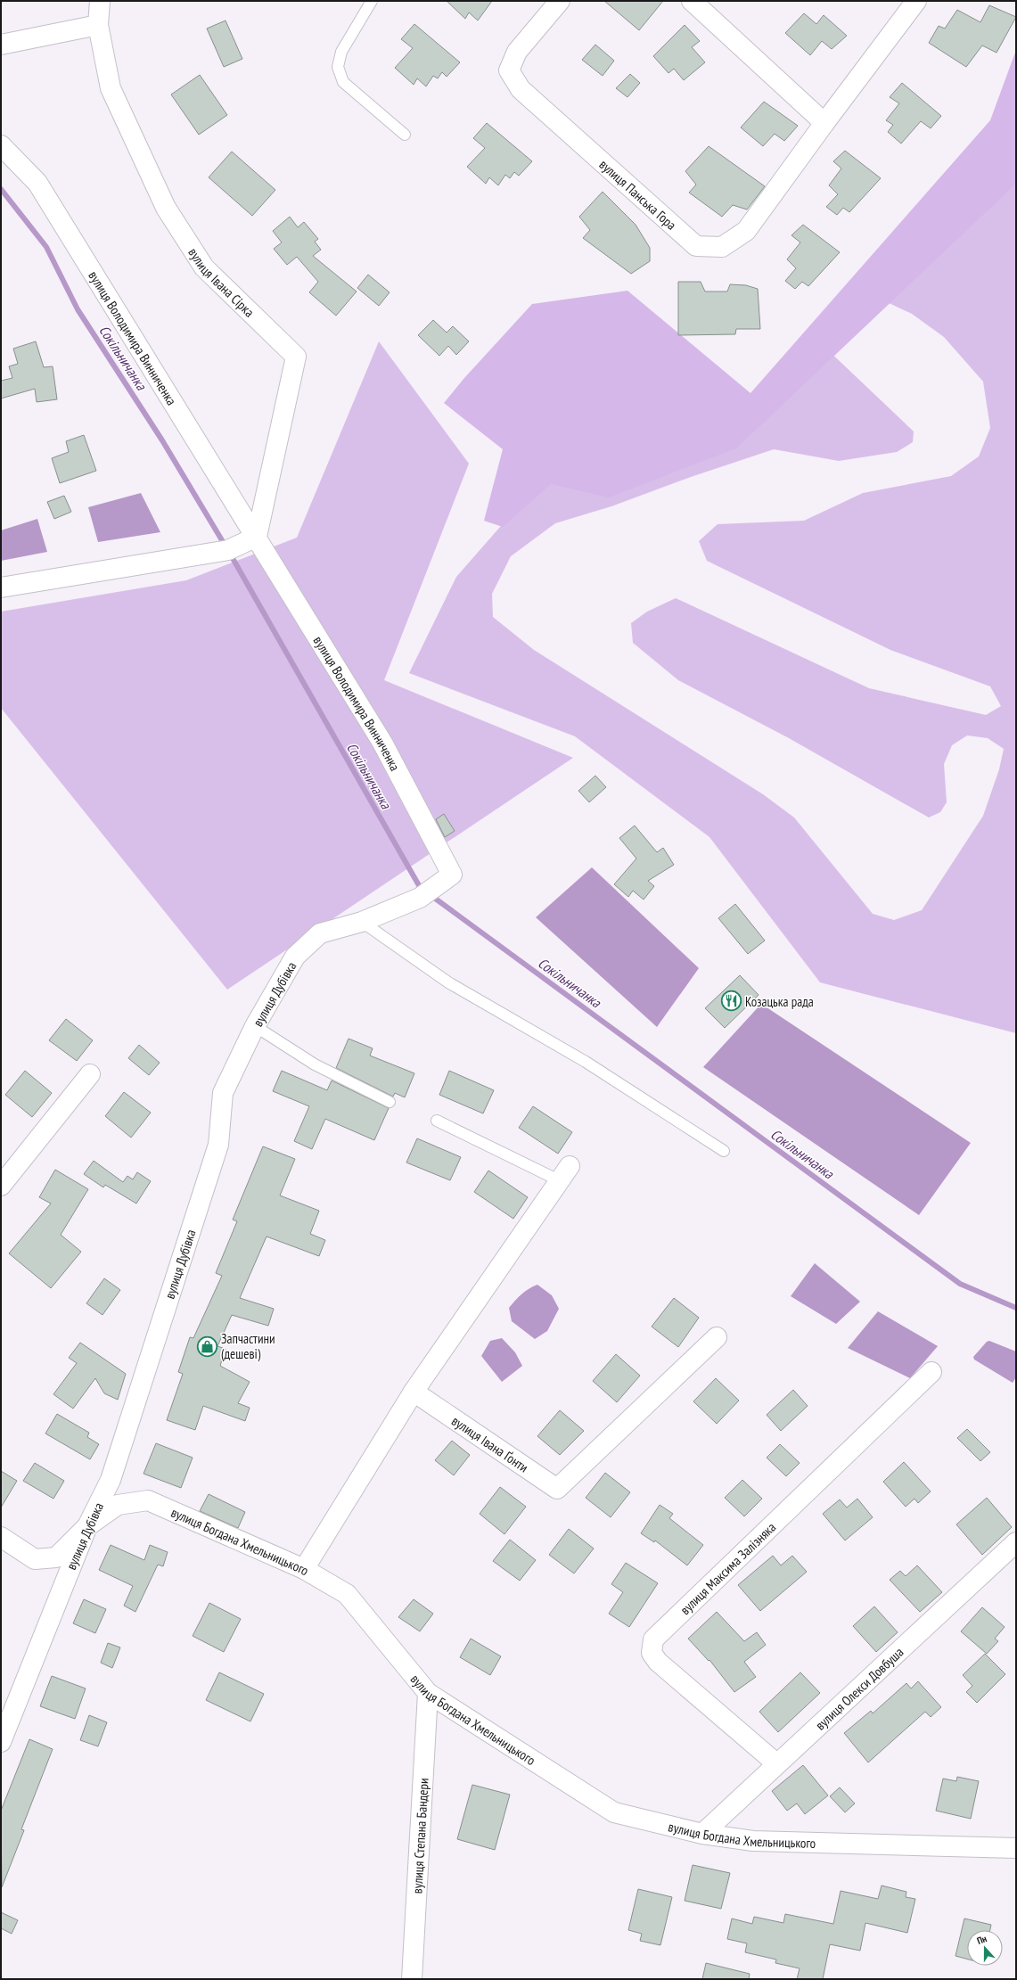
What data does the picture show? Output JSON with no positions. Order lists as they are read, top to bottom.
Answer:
{
  "streets": {
    "street": [
      "вулиця Панська Гора",
      "вулиця Івана Сірка",
      "вулиця Володимира Винниченка",
      "вулиця Дубівка",
      "вулиця Івана Ґонти",
      "вулиця Богдана Хмельницького",
      "вулиця Максима Залізняка",
      "вулиця Олекси Довбуша",
      "вулиця Степана Бандери"
    ]
  },
  "crossings": [
    ["вулиця Івана Сірка", "вулиця Володимира Винниченка"],
    ["вулиця Володимира Винниченка", "вулиця Дубівка"],
    ["вулиця Дубівка", "вулиця Богдана Хмельницького"],
    ["вулиця Богдана Хмельницького", "вулиця Олекси Довбуша"],
    ["вулиця Богдана Хмельницького", "вулиця Степана Бандери"],
    ["вулиця Максима Залізняка", "вулиця Олекси Довбуша"]
  ],
  "water": ["Сокільничанка"],
  "places": {
    "restaurant": ["Козацька рада"],
    "shop": ["Запчастини (дешеві)"]
  },
  "north": "top"
}
